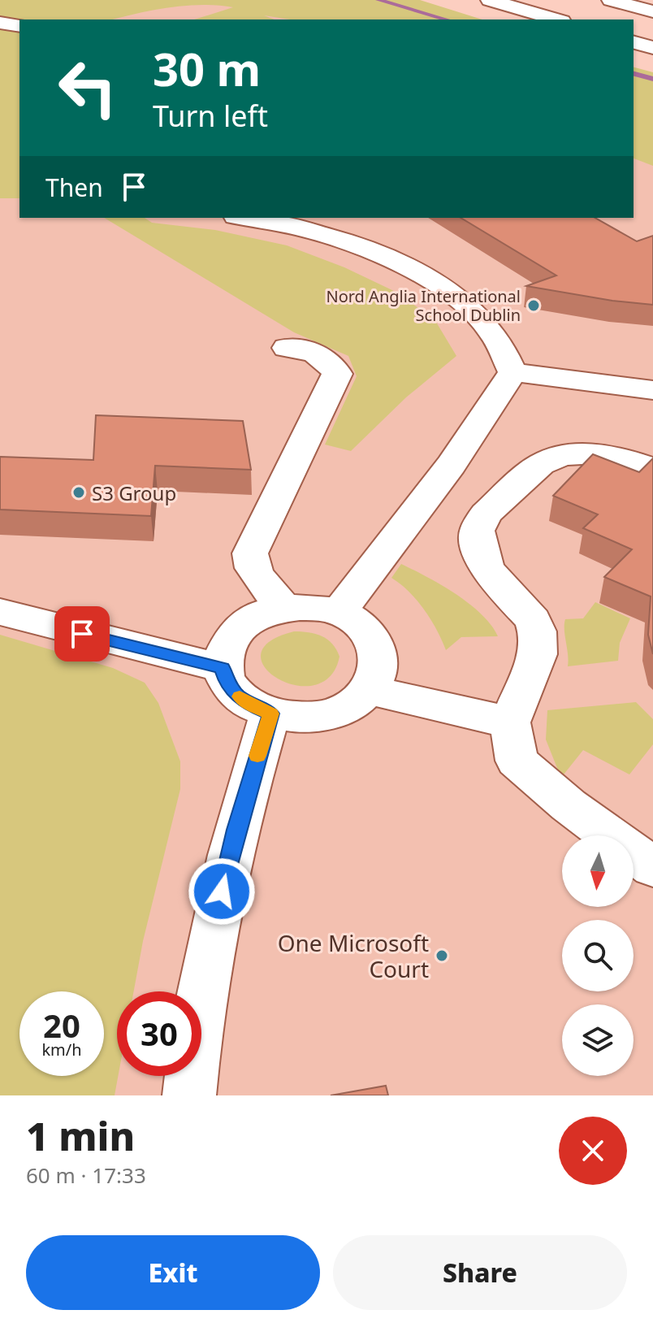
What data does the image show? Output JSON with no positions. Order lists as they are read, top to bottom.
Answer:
{
  "places": ["Nord Anglia International School Dublin", "S3 Group", "One Microsoft Court"],
  "north": "bottom",
  "page": {
    "turn": ["30 m", "Turn left"],
    "then": "Then",
    "speed": "20 km/h",
    "limit": "30",
    "heading": ["1 min", "60 m · 17:33"],
    "buttons": ["Exit", "Share"]
  }
}
